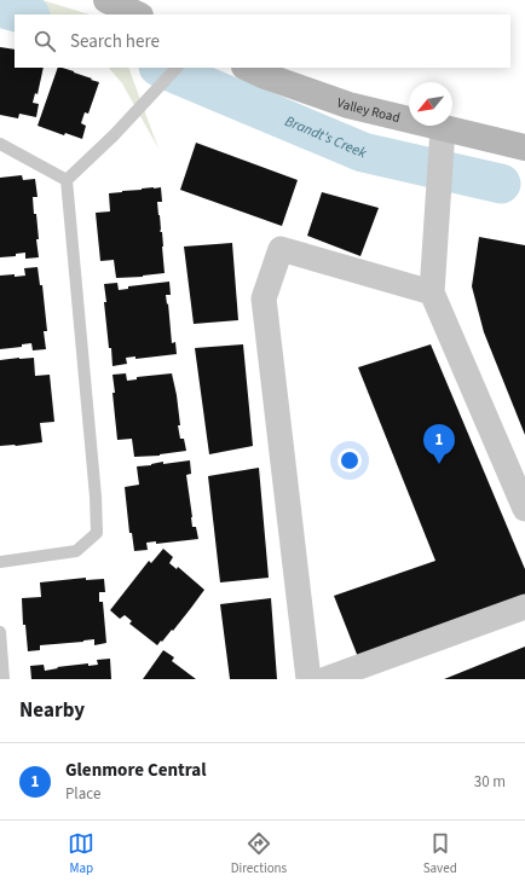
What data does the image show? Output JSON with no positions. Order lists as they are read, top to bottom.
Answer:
{
  "streets": {
    "street": ["Valley Road"]
  },
  "water": ["Brandt's Creek"],
  "north": "bottom left",
  "page": {
    "search": "Search here",
    "pins": "1",
    "heading": "Nearby",
    "list": [
      {
        "mark": "1",
        "name": "Glenmore Central",
        "note": "Place",
        "value": "30 m"
      }
    ],
    "nav": ["Map", "Directions", "Saved"]
  }
}
